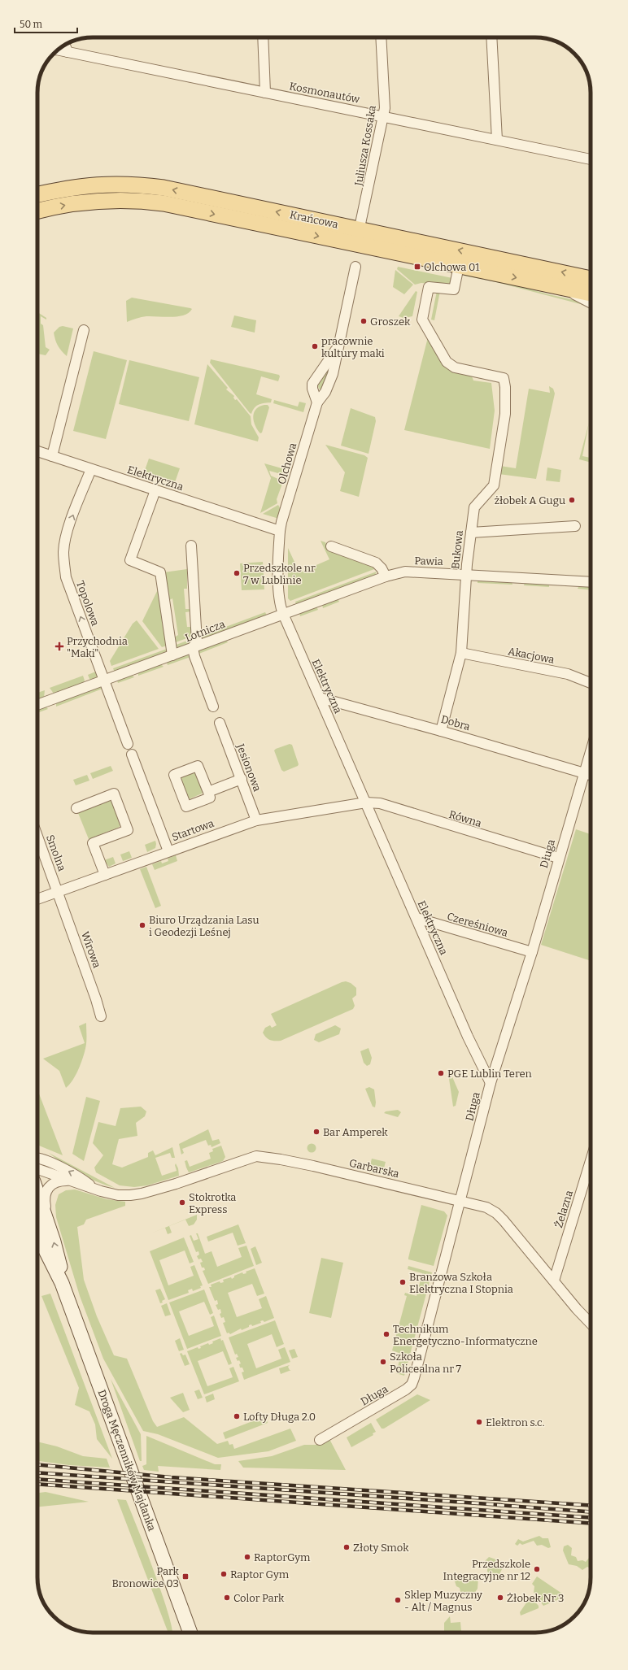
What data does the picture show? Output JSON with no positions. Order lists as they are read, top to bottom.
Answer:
{
  "streets": {
    "main road": ["Krańcowa"],
    "street": [
      "Kosmonautów",
      "Juliusza Kossaka",
      "Olchowa",
      "Elektryczna",
      "Bukowa",
      "Pawia",
      "Topolowa",
      "Lotnicza",
      "Akacjowa",
      "Dobra",
      "Jesionowa",
      "Równa",
      "Startowa",
      "Smolna",
      "Długa",
      "Czereśniowa",
      "Wirowa",
      "Garbarska",
      "Żelazna",
      "Droga Męczenników Majdanka"
    ]
  },
  "crossings": [
    ["Kosmonautów", "Juliusza Kossaka"],
    ["Krańcowa", "Bukowa"],
    ["Olchowa", "Elektryczna"],
    ["Elektryczna", "Topolowa"],
    ["Elektryczna", "Lotnicza"],
    ["Elektryczna", "Dobra"],
    ["Elektryczna", "Równa"],
    ["Elektryczna", "Startowa"],
    ["Elektryczna", "Długa"],
    ["Elektryczna", "Czereśniowa"],
    ["Bukowa", "Pawia"],
    ["Bukowa", "Akacjowa"],
    ["Bukowa", "Dobra"],
    ["Pawia", "Lotnicza"],
    ["Topolowa", "Lotnicza"],
    ["Dobra", "Długa"],
    ["Jesionowa", "Startowa"],
    ["Równa", "Startowa"],
    ["Równa", "Długa"],
    ["Startowa", "Smolna"],
    ["Startowa", "Wirowa"],
    ["Smolna", "Wirowa"],
    ["Długa", "Czereśniowa"],
    ["Długa", "Garbarska"],
    ["Garbarska", "Żelazna"]
  ],
  "one_way": ["Topolowa"],
  "places": {
    "transit": ["Olchowa 01", "Park Bronowice 03"],
    "other": [
      "Groszek",
      "pracownie kultury maki",
      "żłobek A Gugu",
      "Przedszkole nr 7 w Lublinie",
      "Biuro Urządzania Lasu i Geodezji Leśnej",
      "PGE Lublin Teren",
      "Bar Amperek",
      "Stokrotka Express",
      "Branżowa Szkoła Elektryczna I Stopnia",
      "Technikum Energetyczno-Informatyczne",
      "Szkoła Policealna nr 7",
      "Lofty Długa 2.0",
      "Elektron s.c.",
      "Złoty Smok",
      "RaptorGym",
      "Przedszkole Integracyjne nr 12",
      "Raptor Gym",
      "Color Park",
      "Żłobek Nr 3",
      "Sklep Muzyczny - Alt / Magnus"
    ],
    "health": ["Przychodnia \"Maki\""]
  },
  "scale_bar": "50 m"
}
